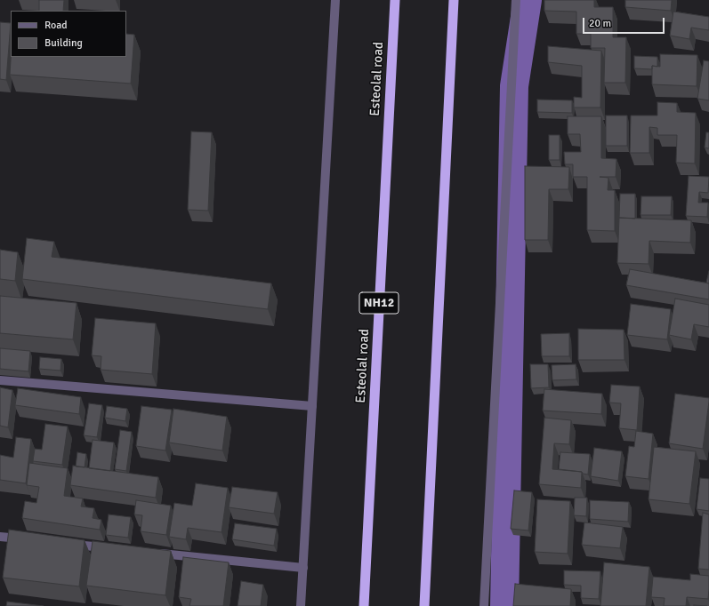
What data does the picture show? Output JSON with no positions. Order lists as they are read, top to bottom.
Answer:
{
  "streets": {
    "highway": ["Esteolal road", "NH12"]
  },
  "legend": ["Road", "Building"],
  "scale_bar": "20 m"
}
